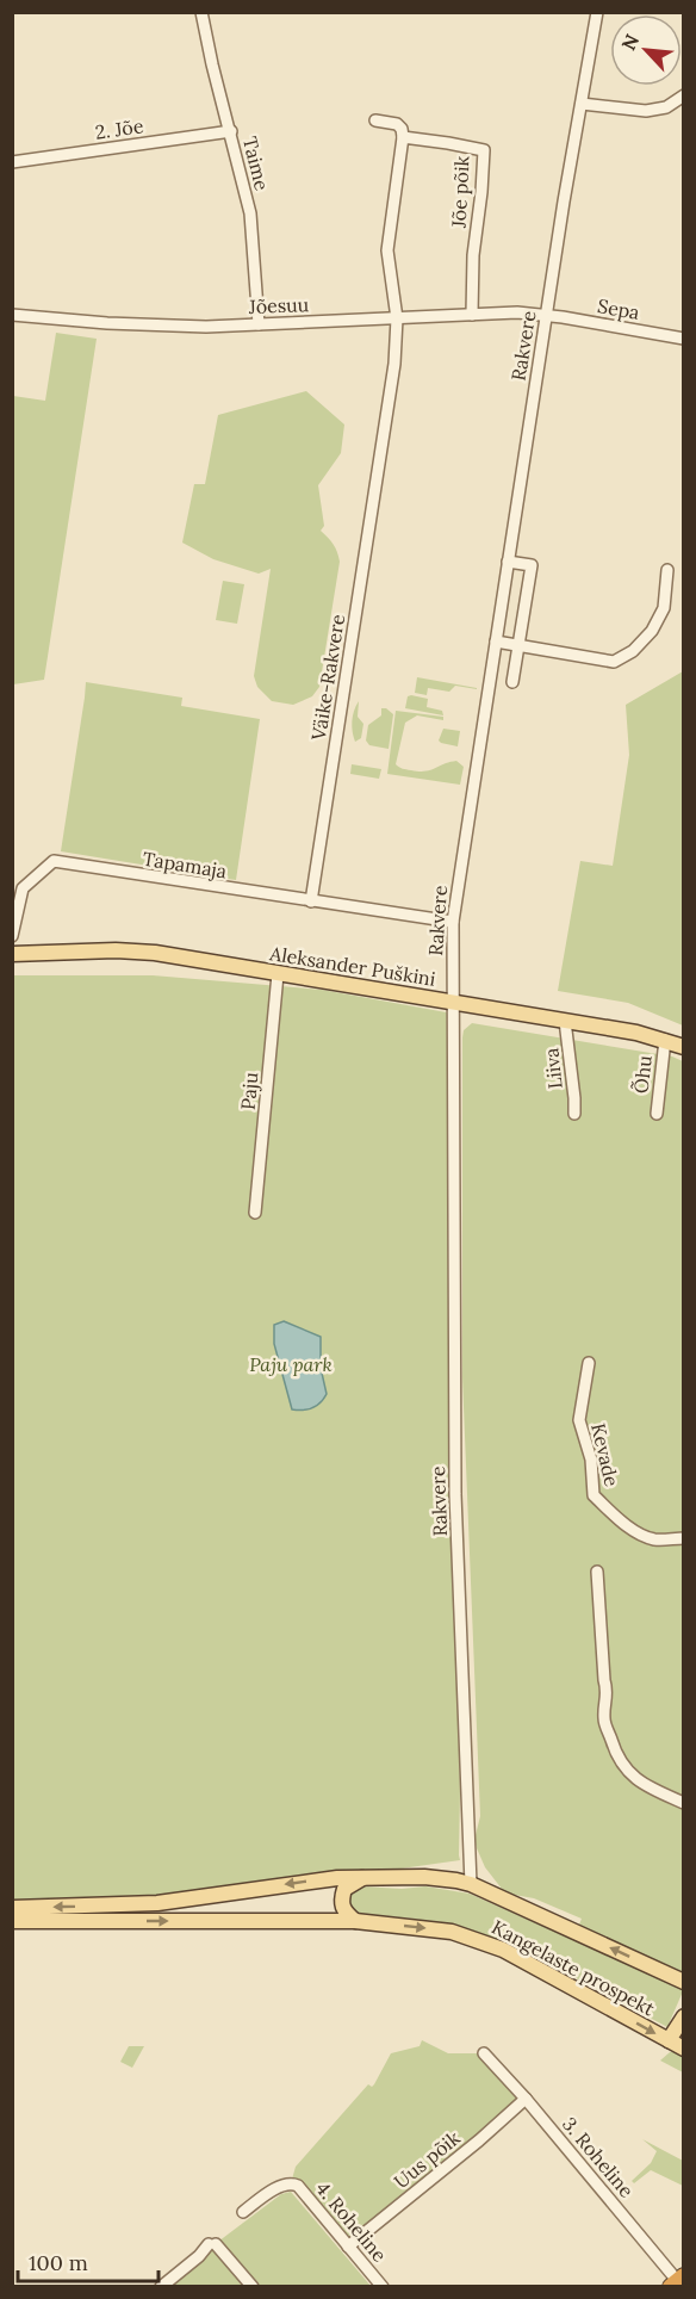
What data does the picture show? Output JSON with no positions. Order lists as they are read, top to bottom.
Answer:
{
  "streets": {
    "main road": ["Aleksander Puškini", "Kangelaste prospekt"],
    "street": [
      "2. Jõe",
      "Taime",
      "Jõe põik",
      "Jõesuu",
      "Sepa",
      "Rakvere",
      "Väike-Rakvere",
      "Tapamaja",
      "Liiva",
      "Õhu",
      "Paju",
      "Kevade",
      "3. Roheline",
      "Uus põik",
      "4. Roheline"
    ]
  },
  "crossings": [
    ["2. Jõe", "Taime"],
    ["Taime", "Jõesuu"],
    ["Jõe põik", "Jõesuu"],
    ["Jõesuu", "Sepa"],
    ["Jõesuu", "Rakvere"],
    ["Jõesuu", "Väike-Rakvere"],
    ["Sepa", "Rakvere"],
    ["Rakvere", "Aleksander Puškini"],
    ["Rakvere", "Kangelaste prospekt"],
    ["Väike-Rakvere", "Tapamaja"],
    ["Aleksander Puškini", "Liiva"],
    ["Aleksander Puškini", "Õhu"],
    ["Aleksander Puškini", "Paju"],
    ["3. Roheline", "Uus põik"],
    ["Uus põik", "4. Roheline"]
  ],
  "parks": ["Paju park"],
  "scale_bar": "100 m",
  "north": "top left"
}
